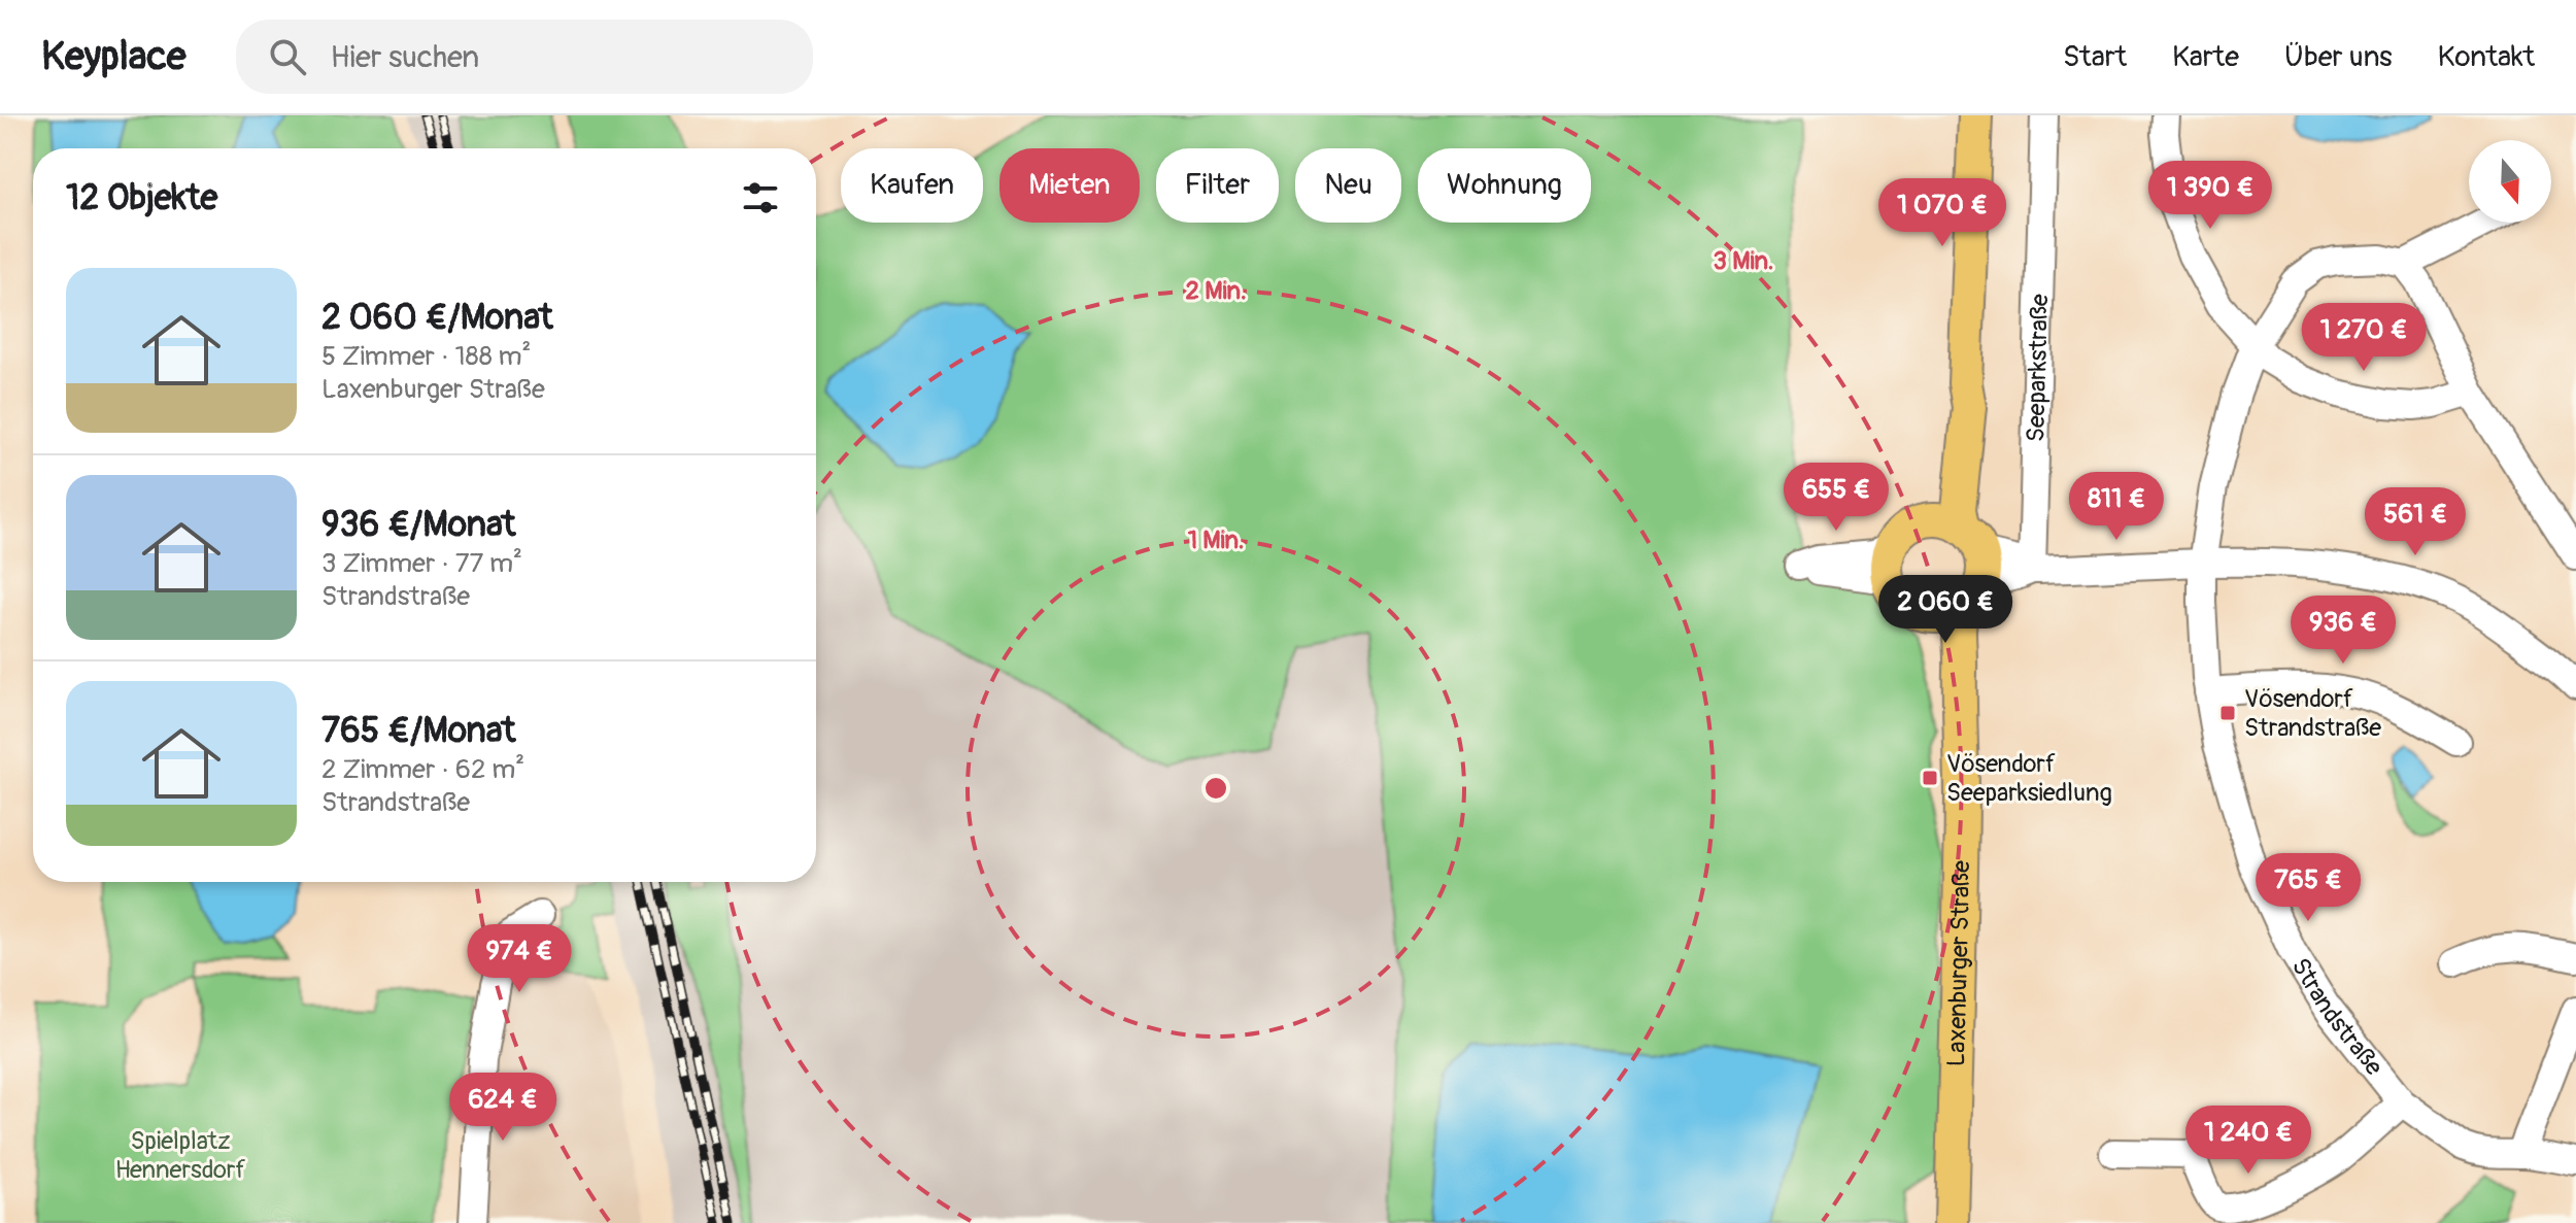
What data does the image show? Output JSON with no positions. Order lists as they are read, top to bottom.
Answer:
{
  "streets": {
    "main road": ["Laxenburger Straße"],
    "street": ["Seeparkstraße", "Strandstraße"]
  },
  "parks": ["Spielplatz Hennersdorf"],
  "places": {
    "transit": ["Vösendorf Strandstraße", "Vösendorf Seeparksiedlung"]
  },
  "north": "bottom",
  "page": {
    "header": "Keyplace",
    "search": "Hier suchen",
    "nav": [
      "Start",
      "Karte",
      "Über uns",
      "Kontakt"
    ],
    "chip": [
      "Kaufen",
      "Mieten",
      "Filter",
      "Neu",
      "Wohnung"
    ],
    "heading": "12 Objekte",
    "price": [
      "1 390 €",
      "1 070 €",
      "1 270 €",
      "655 €",
      "811 €",
      "561 €",
      "2 060 €",
      "936 €",
      "765 €",
      "974 €",
      "624 €",
      "1 240 €"
    ],
    "list": [
      {
        "name": "2 060 €/Monat",
        "note": "5 Zimmer · 188 m² · Laxenburger Straße"
      },
      {
        "name": "936 €/Monat",
        "note": "3 Zimmer · 77 m² · Strandstraße"
      },
      {
        "name": "765 €/Monat",
        "note": "2 Zimmer · 62 m² · Strandstraße"
      }
    ]
  },
  "rings": ["3 Min.", "2 Min.", "1 Min."]
}
